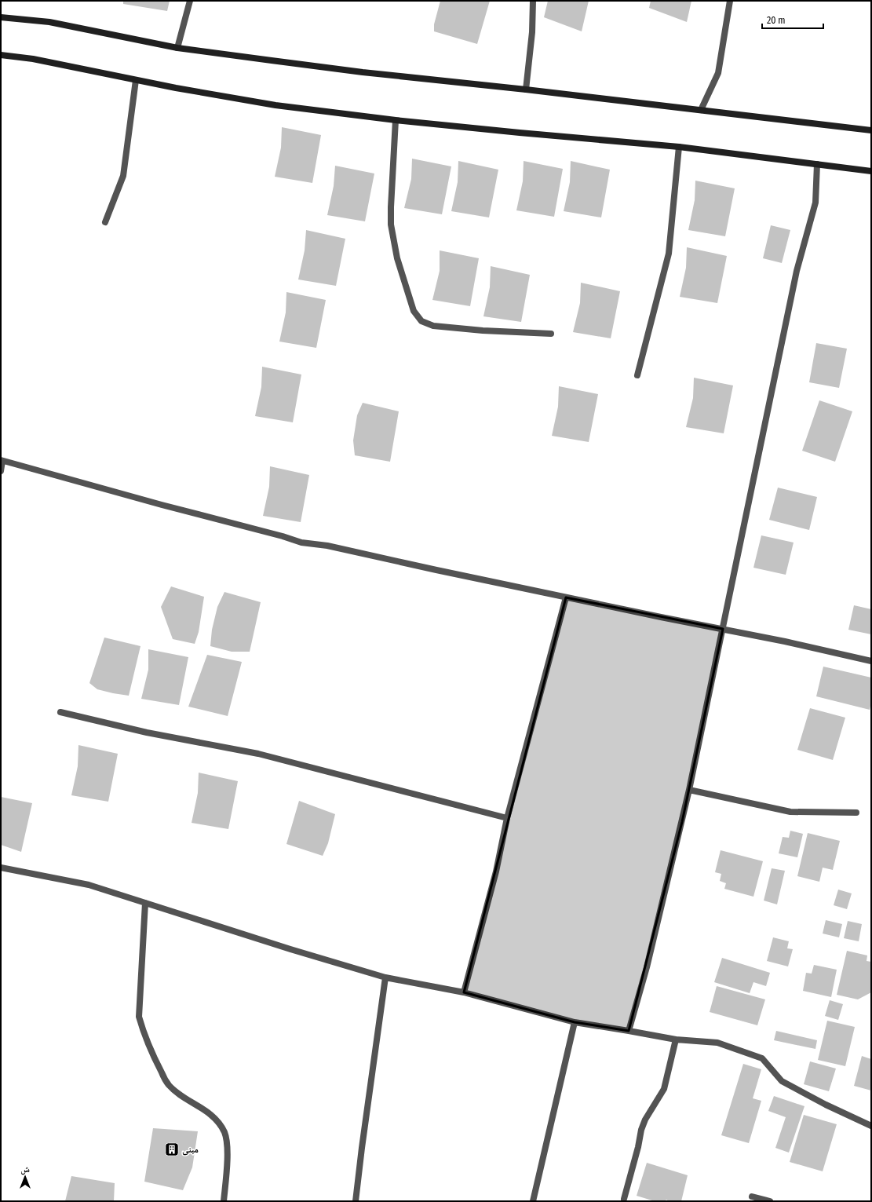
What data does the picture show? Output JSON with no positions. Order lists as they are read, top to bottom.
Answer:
{
  "places": {
    "building": ["مبنى"]
  },
  "scale_bar": "20 m",
  "north": "top"
}
